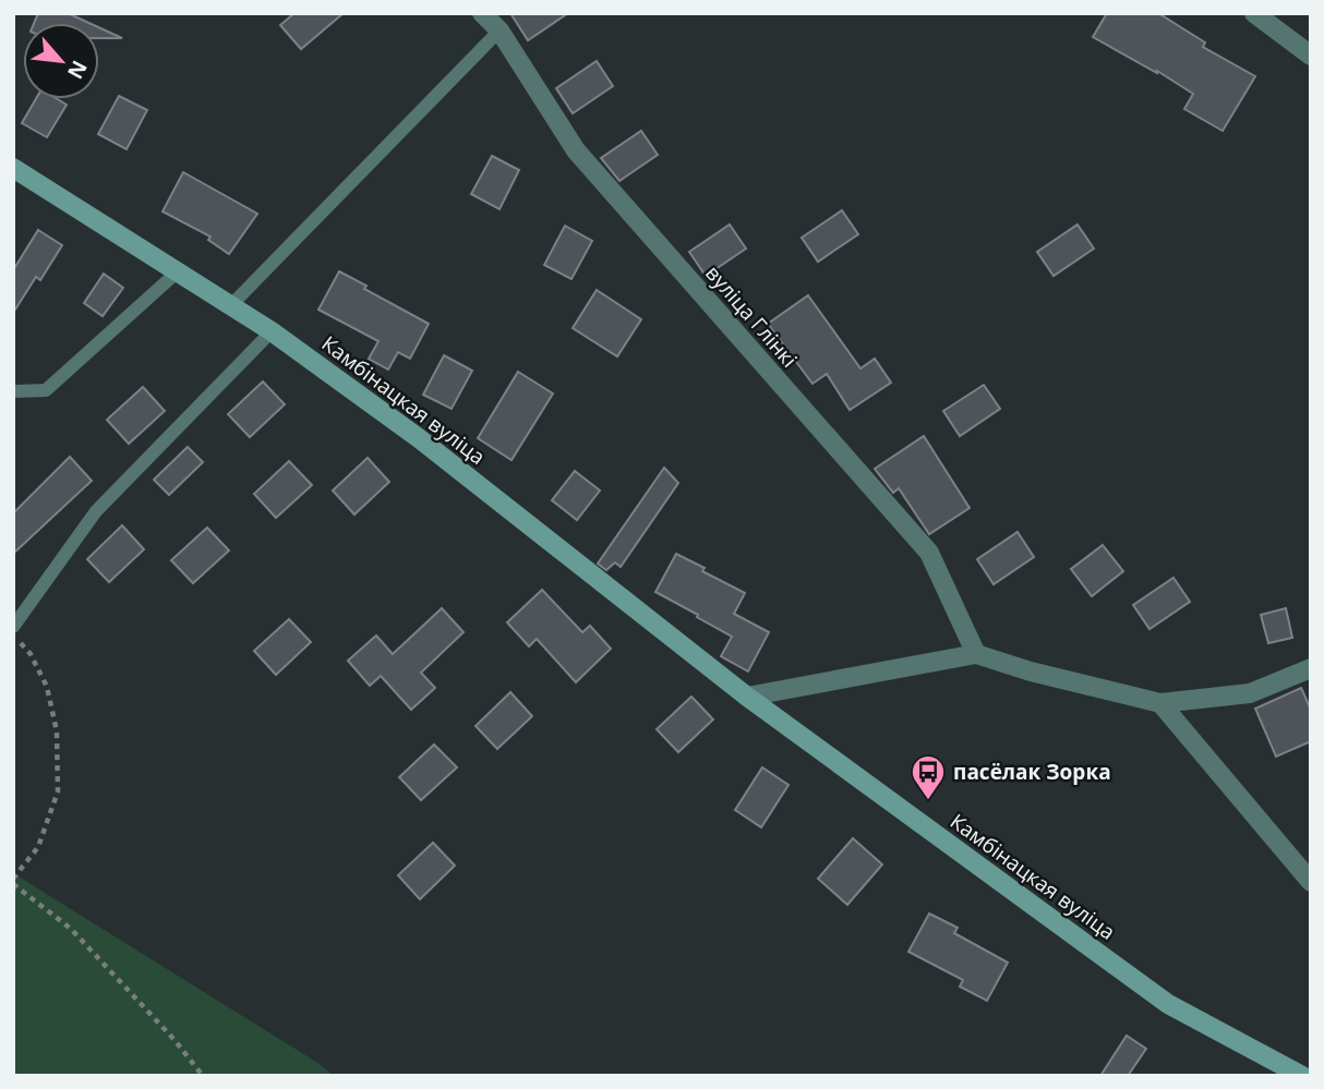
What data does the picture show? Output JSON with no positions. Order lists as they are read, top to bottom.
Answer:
{
  "streets": {
    "street": ["вуліца Глінкі", "Камбінацкая вуліца"]
  },
  "places": {
    "bus stop": ["пасёлак Зорка"]
  },
  "north": "bottom right"
}
